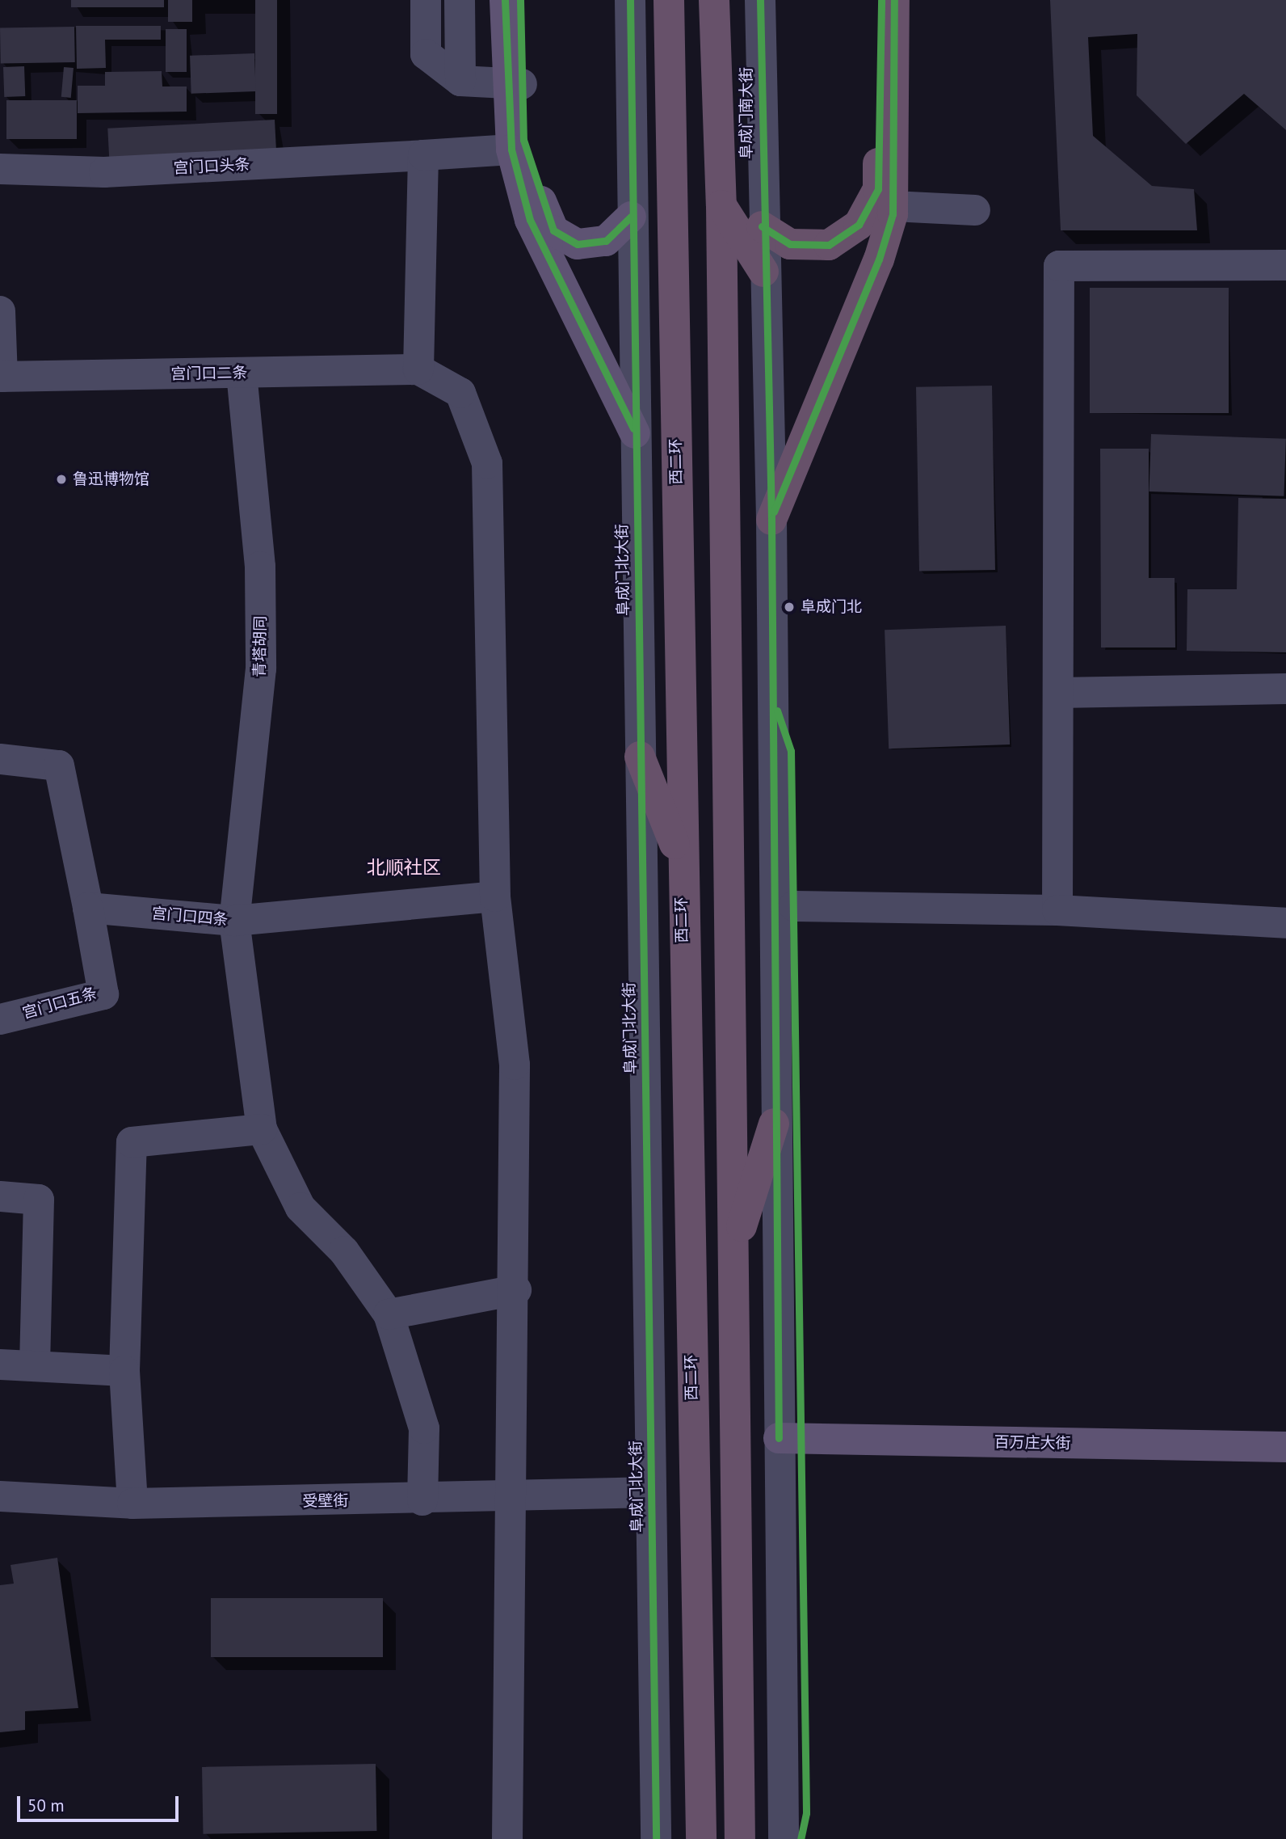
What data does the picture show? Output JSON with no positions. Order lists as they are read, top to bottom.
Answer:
{
  "streets": {
    "highway": ["西二环"],
    "main road": ["百万庄大街"],
    "street": [
      "阜成门南大街",
      "宫门口头条",
      "宫门口二条",
      "阜成门北大街",
      "青塔胡同",
      "宫门口四条",
      "宫门口五条",
      "受壁街"
    ]
  },
  "crossings": [
    ["宫门口二条", "青塔胡同"],
    ["阜成门北大街", "受壁街"],
    ["青塔胡同", "宫门口四条"],
    ["青塔胡同", "受壁街"],
    ["宫门口四条", "宫门口五条"]
  ],
  "districts": ["北顺社区"],
  "places": ["鲁迅博物馆", "阜成门北"],
  "scale_bar": "50 m"
}
